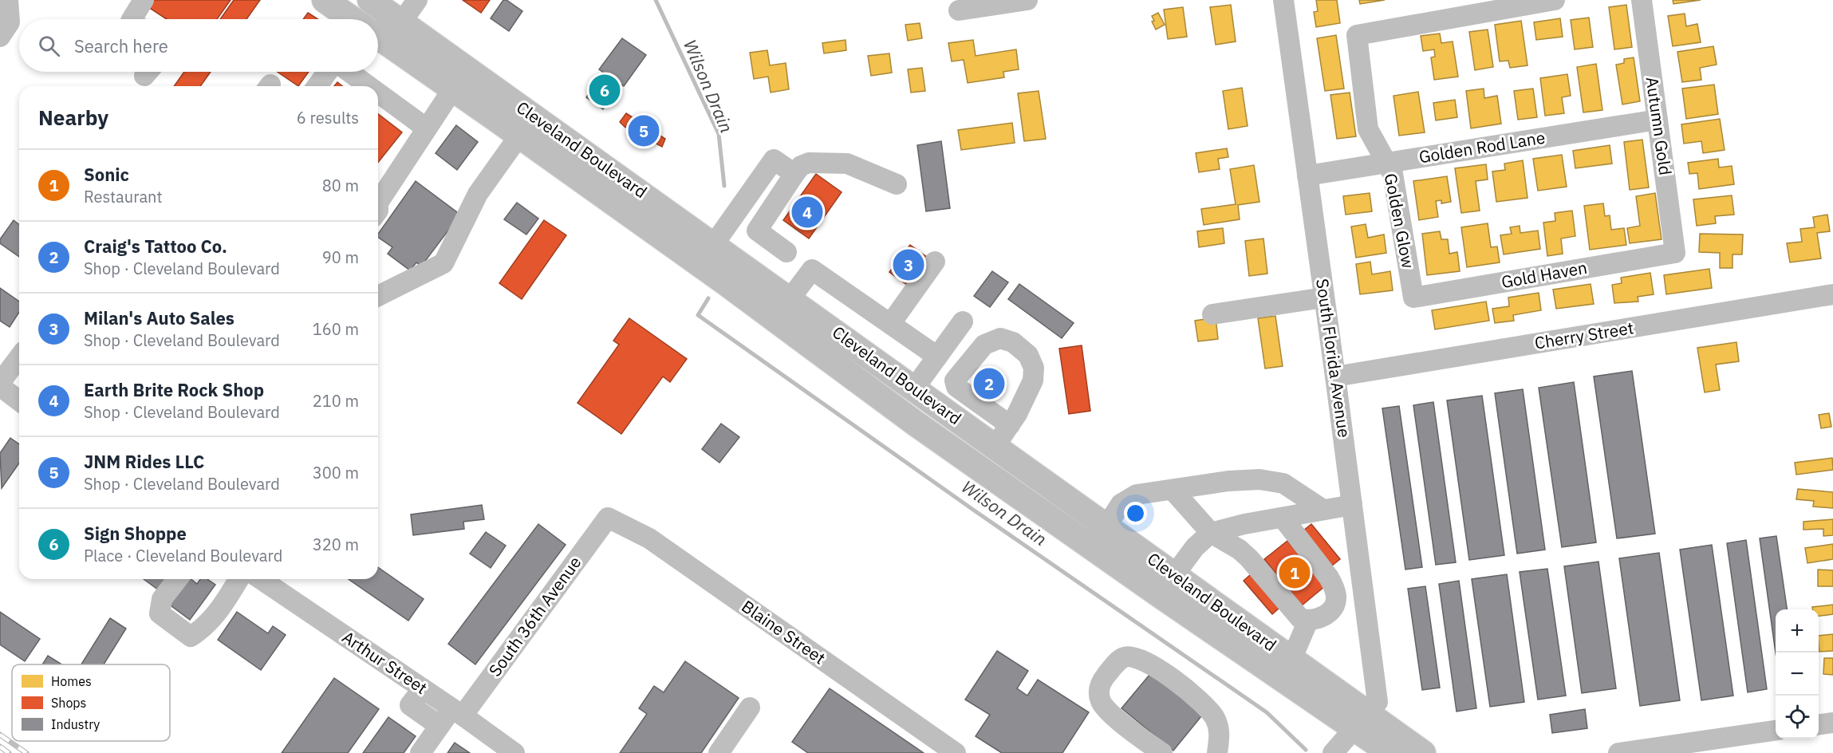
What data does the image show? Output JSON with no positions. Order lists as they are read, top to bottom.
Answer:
{
  "streets": {
    "main road": ["Cleveland Boulevard"],
    "street": [
      "Autumn Gold",
      "Golden Rod Lane",
      "Golden Glow",
      "Gold Haven",
      "Cherry Street",
      "South Florida Avenue",
      "South 36th Avenue",
      "Blaine Street",
      "Arthur Street"
    ]
  },
  "crossings": [
    ["Autumn Gold", "Golden Rod Lane"],
    ["Autumn Gold", "Gold Haven"],
    ["Golden Rod Lane", "Golden Glow"],
    ["Golden Rod Lane", "South Florida Avenue"],
    ["Cleveland Boulevard", "South Florida Avenue"],
    ["Golden Glow", "Gold Haven"],
    ["Cherry Street", "South Florida Avenue"],
    ["South 36th Avenue", "Blaine Street"],
    ["South 36th Avenue", "Arthur Street"]
  ],
  "water": ["Wilson Drain"],
  "legend": ["Homes", "Shops", "Industry"],
  "page": {
    "search": "Search here",
    "pins": [
      "6",
      "5",
      "4",
      "3",
      "2",
      "1"
    ],
    "heading": ["Nearby", "6 results"],
    "list": [
      {
        "mark": "1",
        "name": "Sonic",
        "note": "Restaurant",
        "value": "80 m"
      },
      {
        "mark": "2",
        "name": "Craig's Tattoo Co.",
        "note": "Shop · Cleveland Boulevard",
        "value": "90 m"
      },
      {
        "mark": "3",
        "name": "Milan's Auto Sales",
        "note": "Shop · Cleveland Boulevard",
        "value": "160 m"
      },
      {
        "mark": "4",
        "name": "Earth Brite Rock Shop",
        "note": "Shop · Cleveland Boulevard",
        "value": "210 m"
      },
      {
        "mark": "5",
        "name": "JNM Rides LLC",
        "note": "Shop · Cleveland Boulevard",
        "value": "300 m"
      },
      {
        "mark": "6",
        "name": "Sign Shoppe",
        "note": "Place · Cleveland Boulevard",
        "value": "320 m"
      }
    ],
    "map_buttons": ["+", "−"]
  }
}
